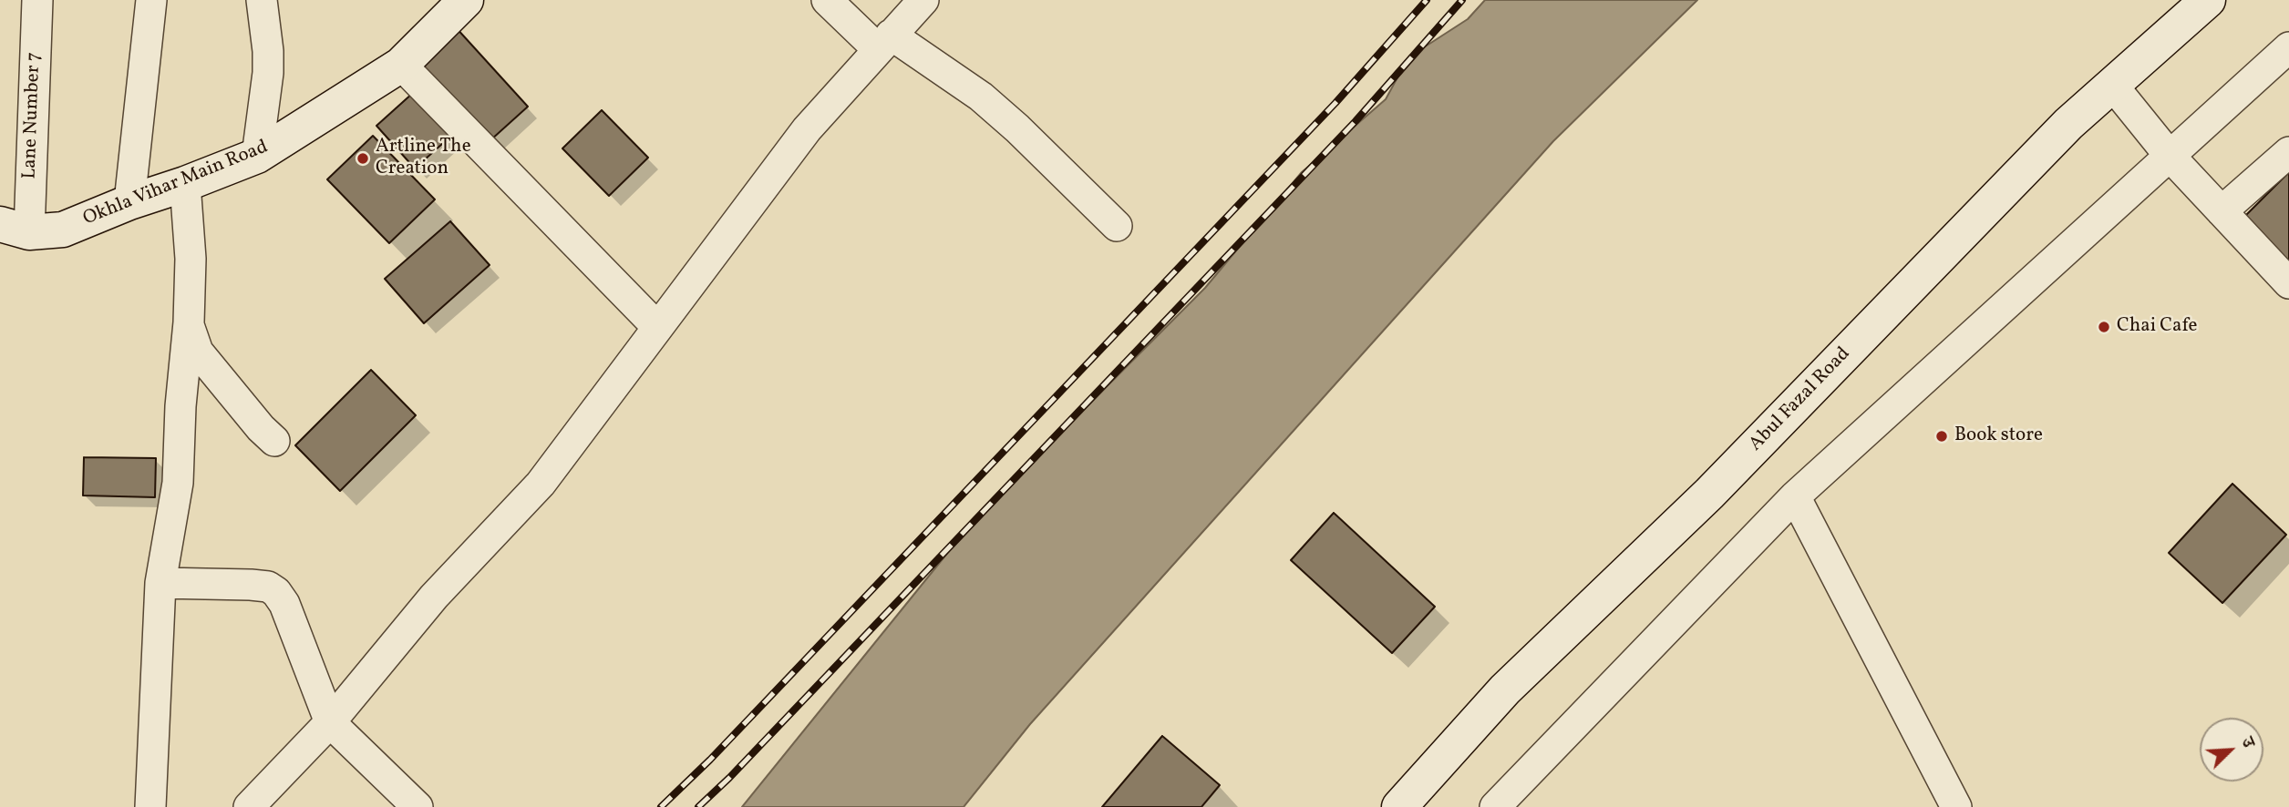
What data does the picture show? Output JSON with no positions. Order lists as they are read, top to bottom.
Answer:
{
  "streets": {
    "street": ["Lane Number 7", "Okhla Vihar Main Road", "Abul Fazal Road"]
  },
  "crossings": [
    ["Lane Number 7", "Okhla Vihar Main Road"]
  ],
  "places": ["Artline The Creation", "Chai Cafe", "Book store"],
  "north": "top right"
}
